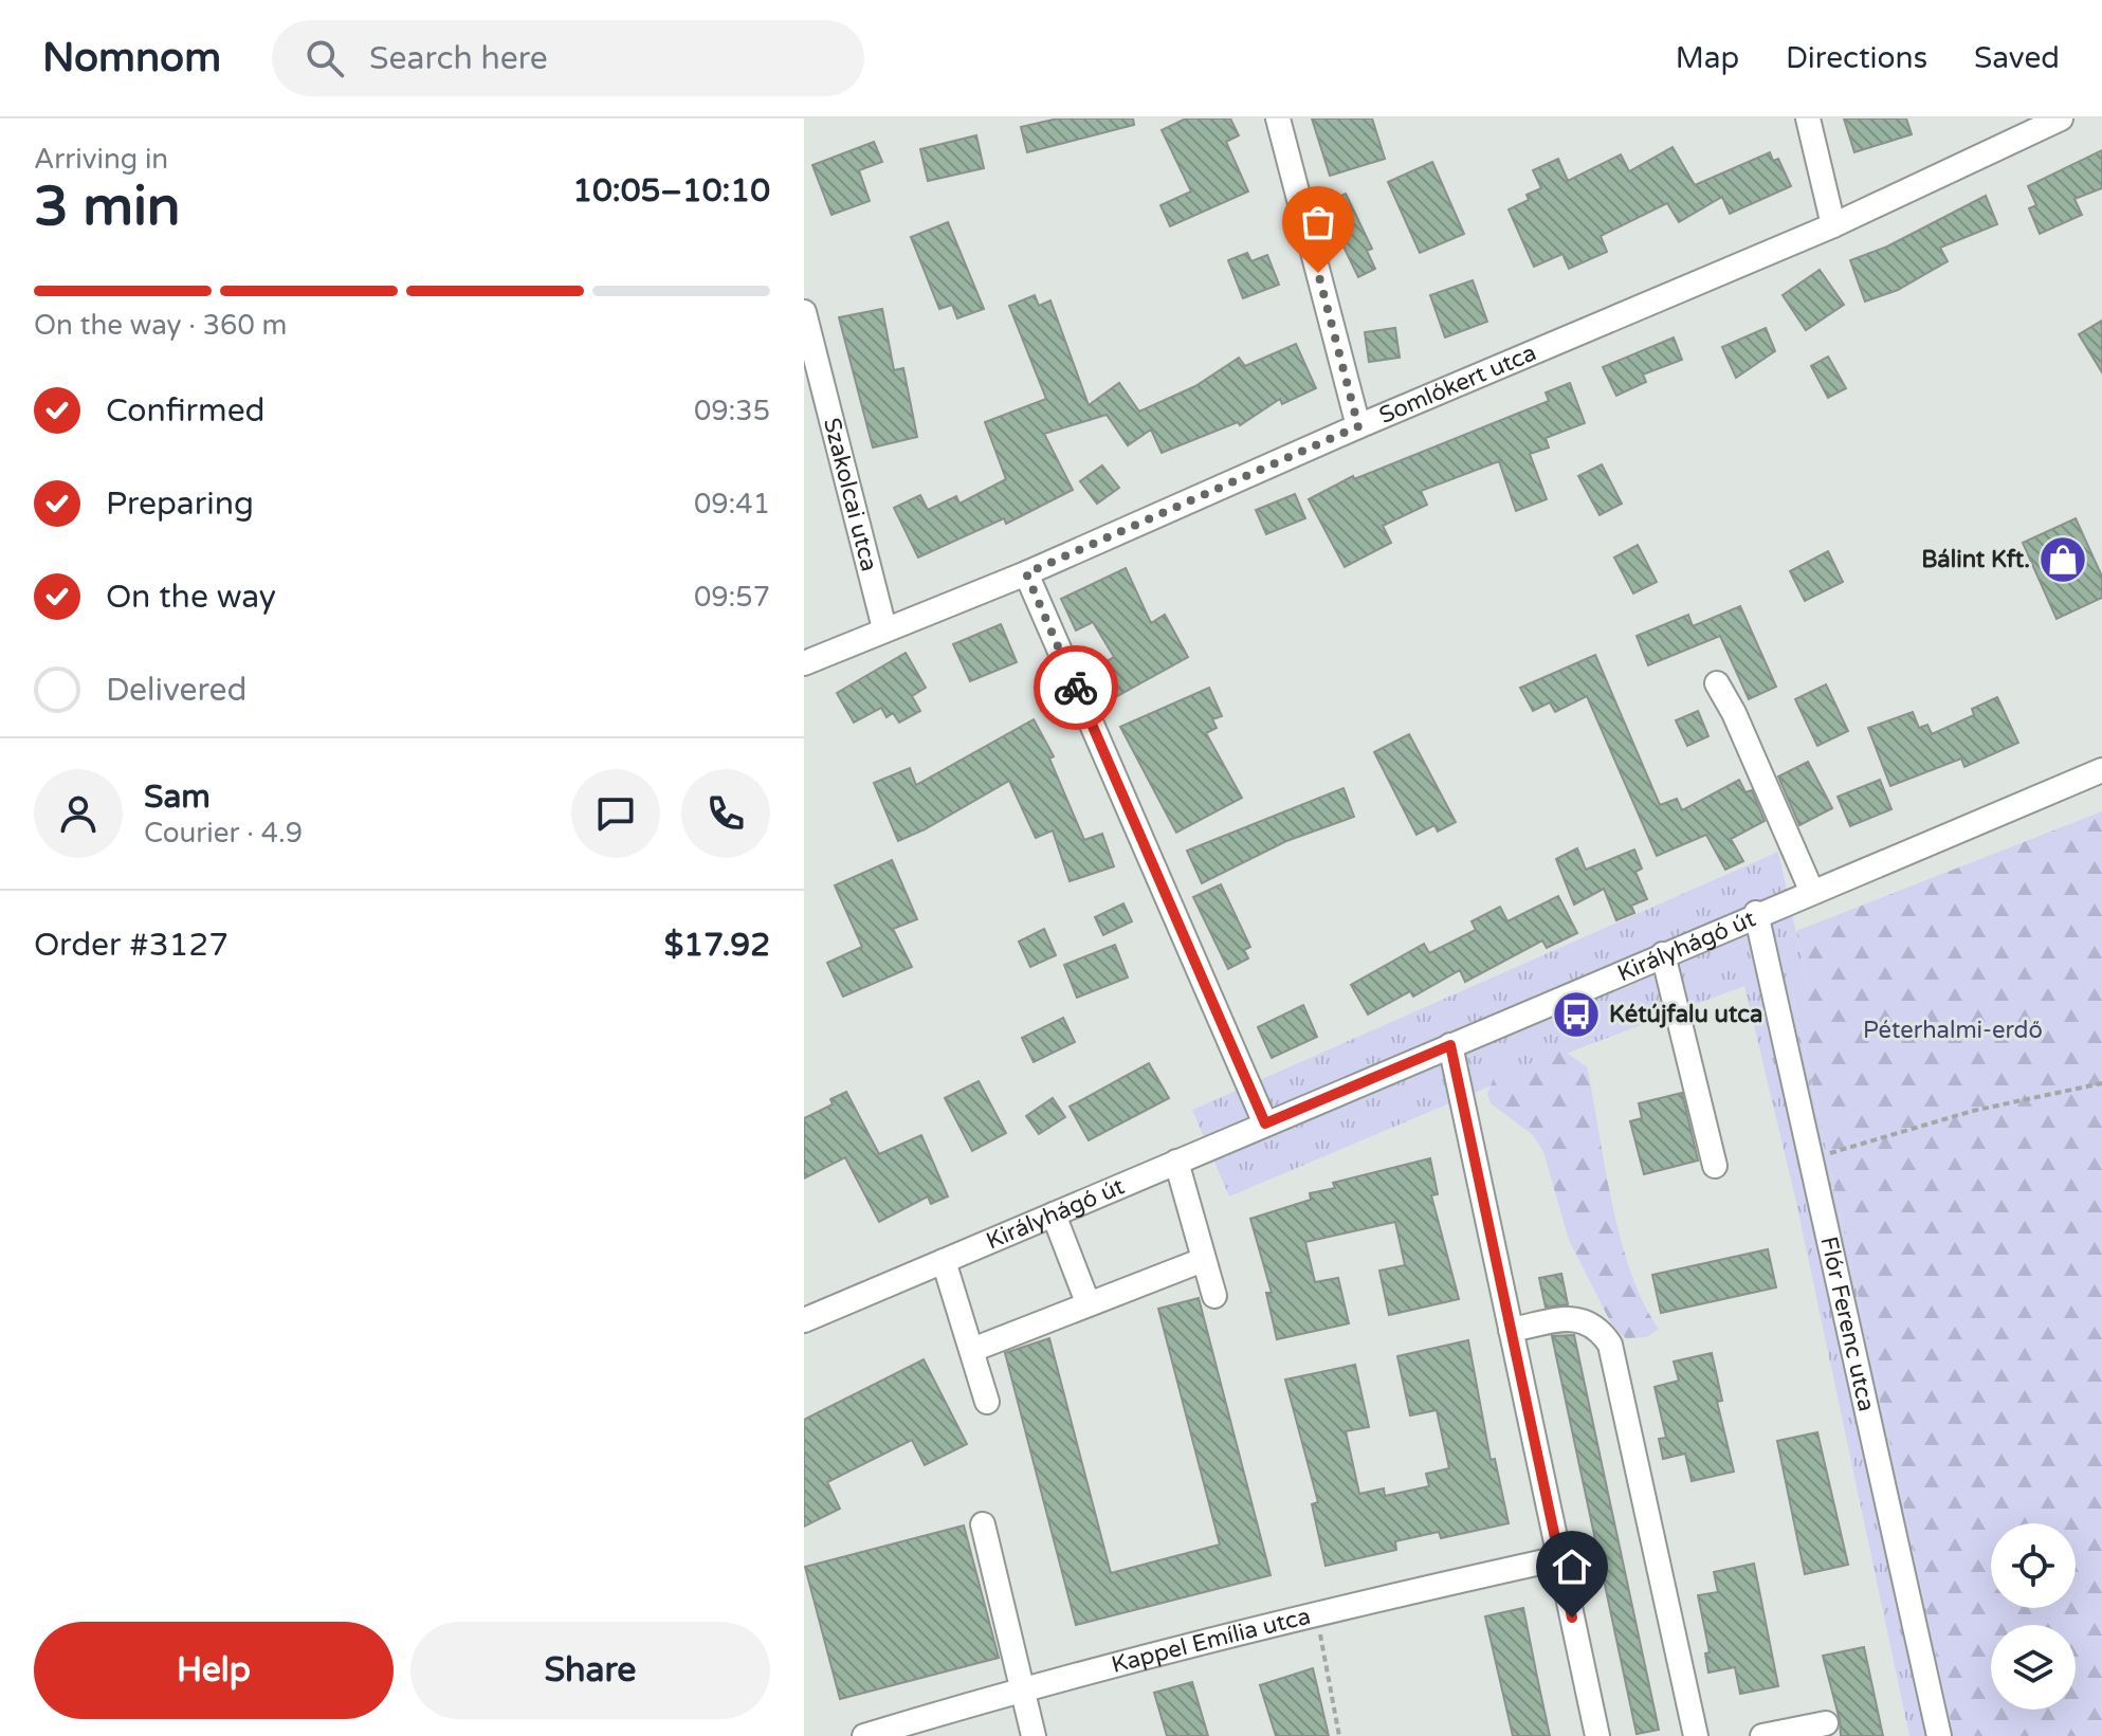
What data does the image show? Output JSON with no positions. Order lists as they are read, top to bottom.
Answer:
{
  "streets": {
    "street": [
      "Somlókert utca",
      "Szakolcai utca",
      "Királyhágó út",
      "Flór Ferenc utca",
      "Kappel Emília utca"
    ]
  },
  "crossings": [
    ["Somlókert utca", "Szakolcai utca"],
    ["Királyhágó út", "Flór Ferenc utca"]
  ],
  "parks": ["Péterhalmi-erdő"],
  "places": {
    "shop": ["Bálint Kft."],
    "bus stop": ["Kétújfalu utca"]
  },
  "page": {
    "header": "Nomnom",
    "search": "Search here",
    "nav": ["Map", "Directions", "Saved"],
    "heading": ["3 min", "Arriving in", "10:05–10:10"],
    "panel": [
      "Sam",
      "Courier · 4.9",
      "Order #3127",
      "$17.92"
    ],
    "bar": "On the way · 360 m",
    "list": [
      ["Confirmed", "09:35"],
      ["Preparing", "09:41"],
      ["On the way", "09:57"],
      "Delivered"
    ],
    "buttons": ["Help", "Share"]
  }
}
